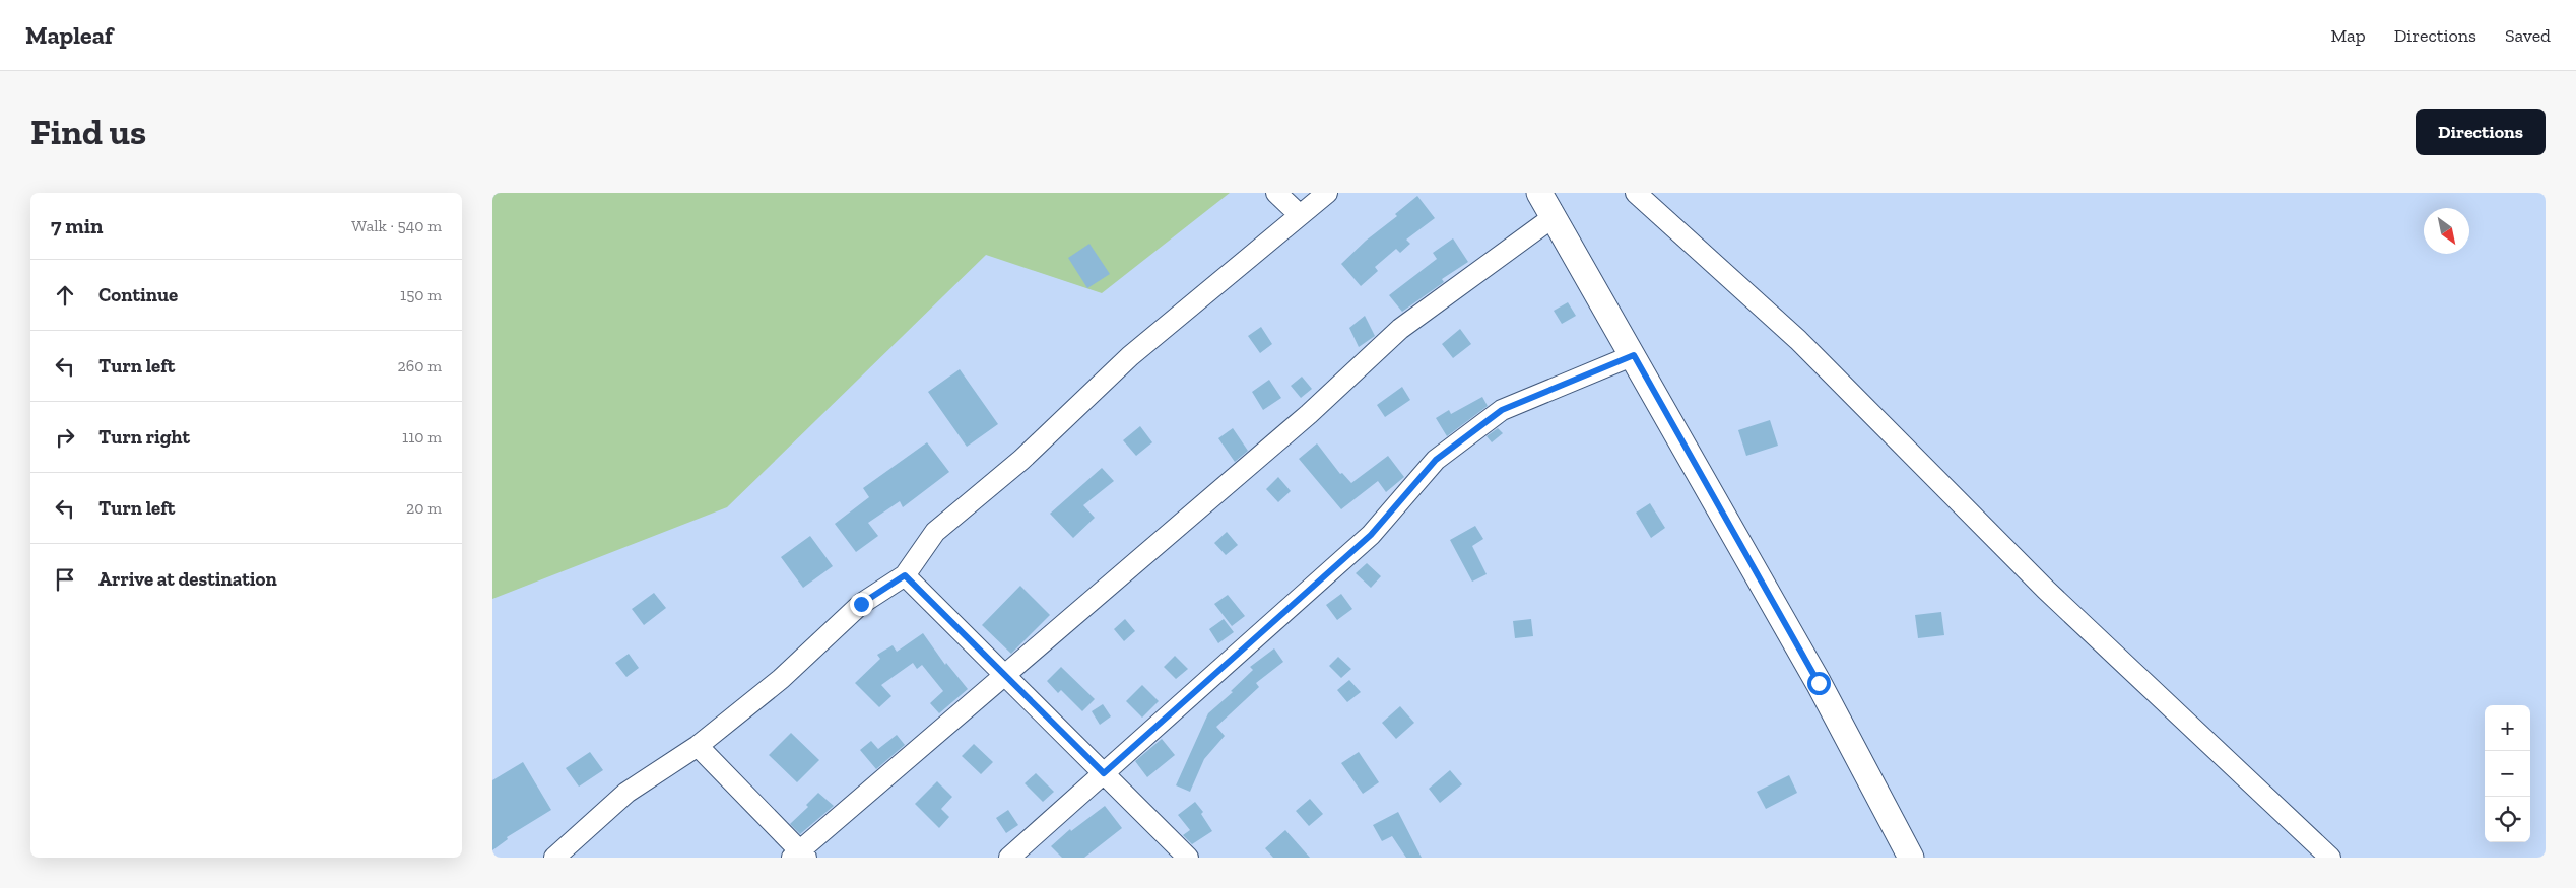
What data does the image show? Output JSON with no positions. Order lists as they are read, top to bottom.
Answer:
{
  "north": "bottom right",
  "page": {
    "header": "Mapleaf",
    "nav": ["Map", "Directions", "Saved"],
    "buttons": "Directions",
    "title": "Find us",
    "heading": ["7 min", "Walk · 540 m"],
    "list": [
      ["Continue", "150 m"],
      ["Turn left", "260 m"],
      ["Turn right", "110 m"],
      ["Turn left", "20 m"],
      "Arrive at destination"
    ],
    "map_buttons": ["+", "−"]
  }
}
